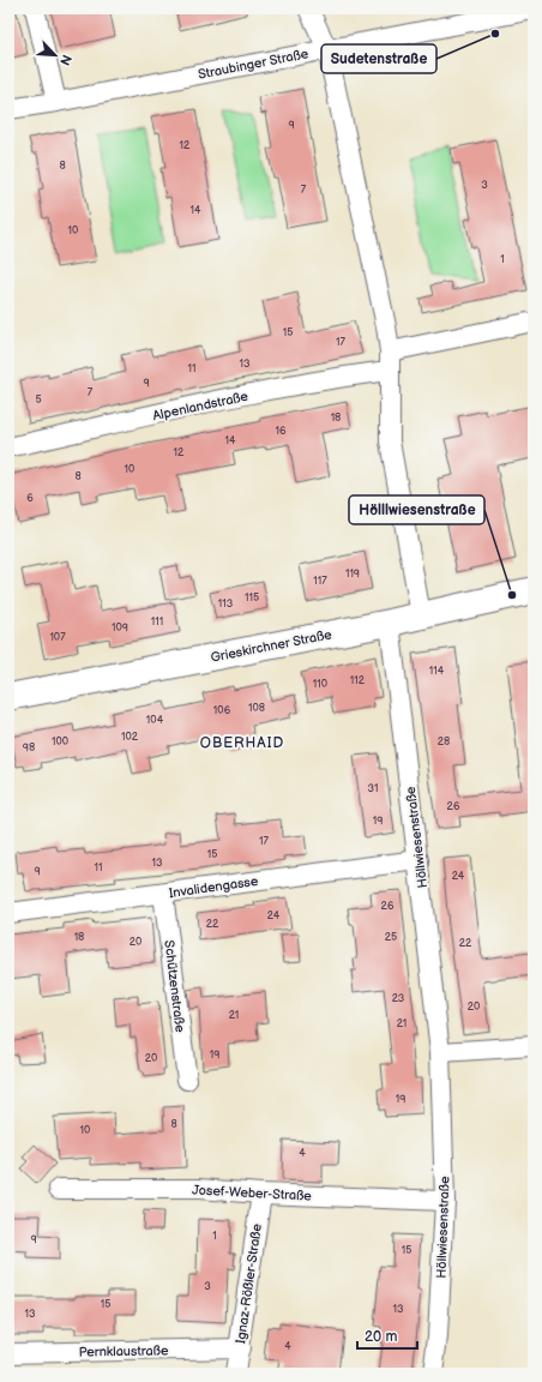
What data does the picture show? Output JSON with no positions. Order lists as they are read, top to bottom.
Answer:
{
  "streets": {
    "main road": ["Grieskirchner Straße"],
    "street": [
      "Straubinger Straße",
      "Alpenlandstraße",
      "Höllwiesenstraße",
      "Invalidengasse",
      "Schützenstraße",
      "Josef-Weber-Straße",
      "Ignaz-Rößler-Straße",
      "Pernklaustraße"
    ]
  },
  "crossings": [
    ["Grieskirchner Straße", "Höllwiesenstraße"],
    ["Höllwiesenstraße", "Invalidengasse"],
    ["Höllwiesenstraße", "Josef-Weber-Straße"],
    ["Invalidengasse", "Schützenstraße"],
    ["Josef-Weber-Straße", "Ignaz-Rößler-Straße"],
    ["Ignaz-Rößler-Straße", "Pernklaustraße"]
  ],
  "districts": ["OBERHAID"],
  "places": ["Sudetenstraße", "Hölllwiesenstraße"],
  "house_numbers": [
    "9",
    "12",
    "8",
    "3",
    "7",
    "14",
    "10",
    "1",
    "15",
    "17",
    "13",
    "11",
    "9",
    "7",
    "5",
    "18",
    "16",
    "14",
    "12",
    "10",
    "8",
    "6",
    "119",
    "117",
    "115",
    "113",
    "111",
    "109",
    "107",
    "114",
    "112",
    "110",
    "108",
    "106",
    "104",
    "102",
    "100",
    "28",
    "98",
    "31",
    "26",
    "19",
    "17",
    "15",
    "13",
    "11",
    "9",
    "24",
    "26",
    "24",
    "22",
    "18",
    "25",
    "20",
    "22",
    "23",
    "20",
    "21",
    "21",
    "19",
    "20",
    "19",
    "8",
    "10",
    "4",
    "1",
    "9",
    "15",
    "3",
    "15",
    "13",
    "13",
    "4"
  ],
  "scale_bar": "20 m",
  "north": "bottom right"
}
